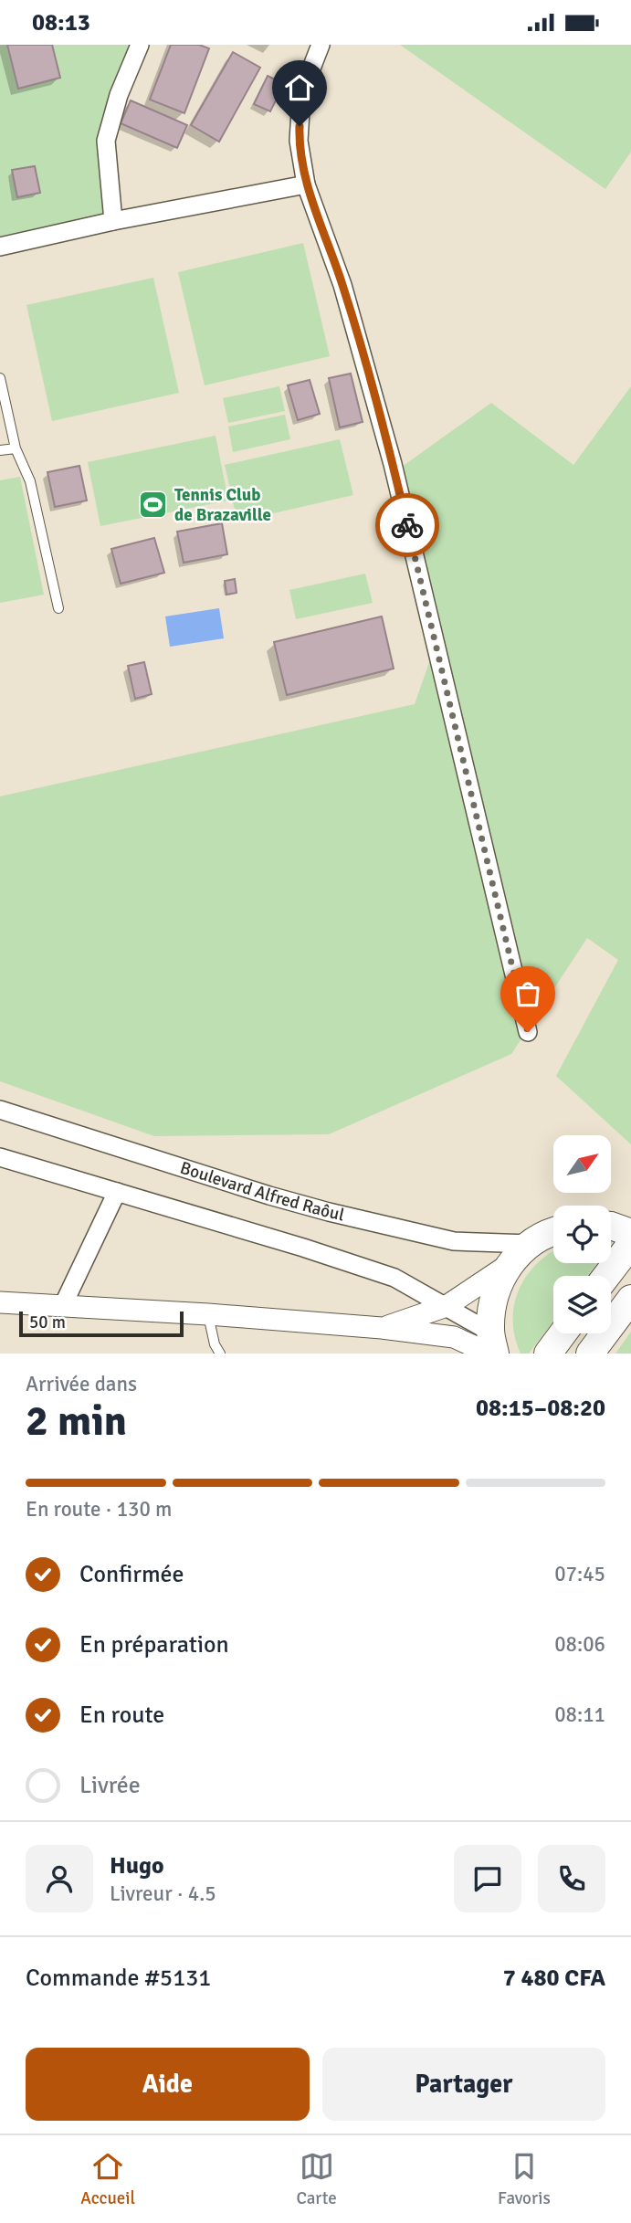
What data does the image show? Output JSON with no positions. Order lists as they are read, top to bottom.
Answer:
{
  "streets": {
    "street": ["Boulevard Alfred Raôul"]
  },
  "places": {
    "sports": ["Tennis Club de Brazaville"]
  },
  "scale_bar": "50 m",
  "north": "top right",
  "page": {
    "status": "08:13",
    "scale": "50 m",
    "heading": ["2 min", "Arrivée dans", "08:15–08:20"],
    "panel": [
      "Hugo",
      "Livreur · 4.5",
      "Commande #5131",
      "7 480 CFA"
    ],
    "bar": "En route · 130 m",
    "list": [
      ["Confirmée", "07:45"],
      ["En préparation", "08:06"],
      ["En route", "08:11"],
      "Livrée"
    ],
    "buttons": ["Aide", "Partager"],
    "tabs": ["Accueil", "Carte", "Favoris"]
  }
}
